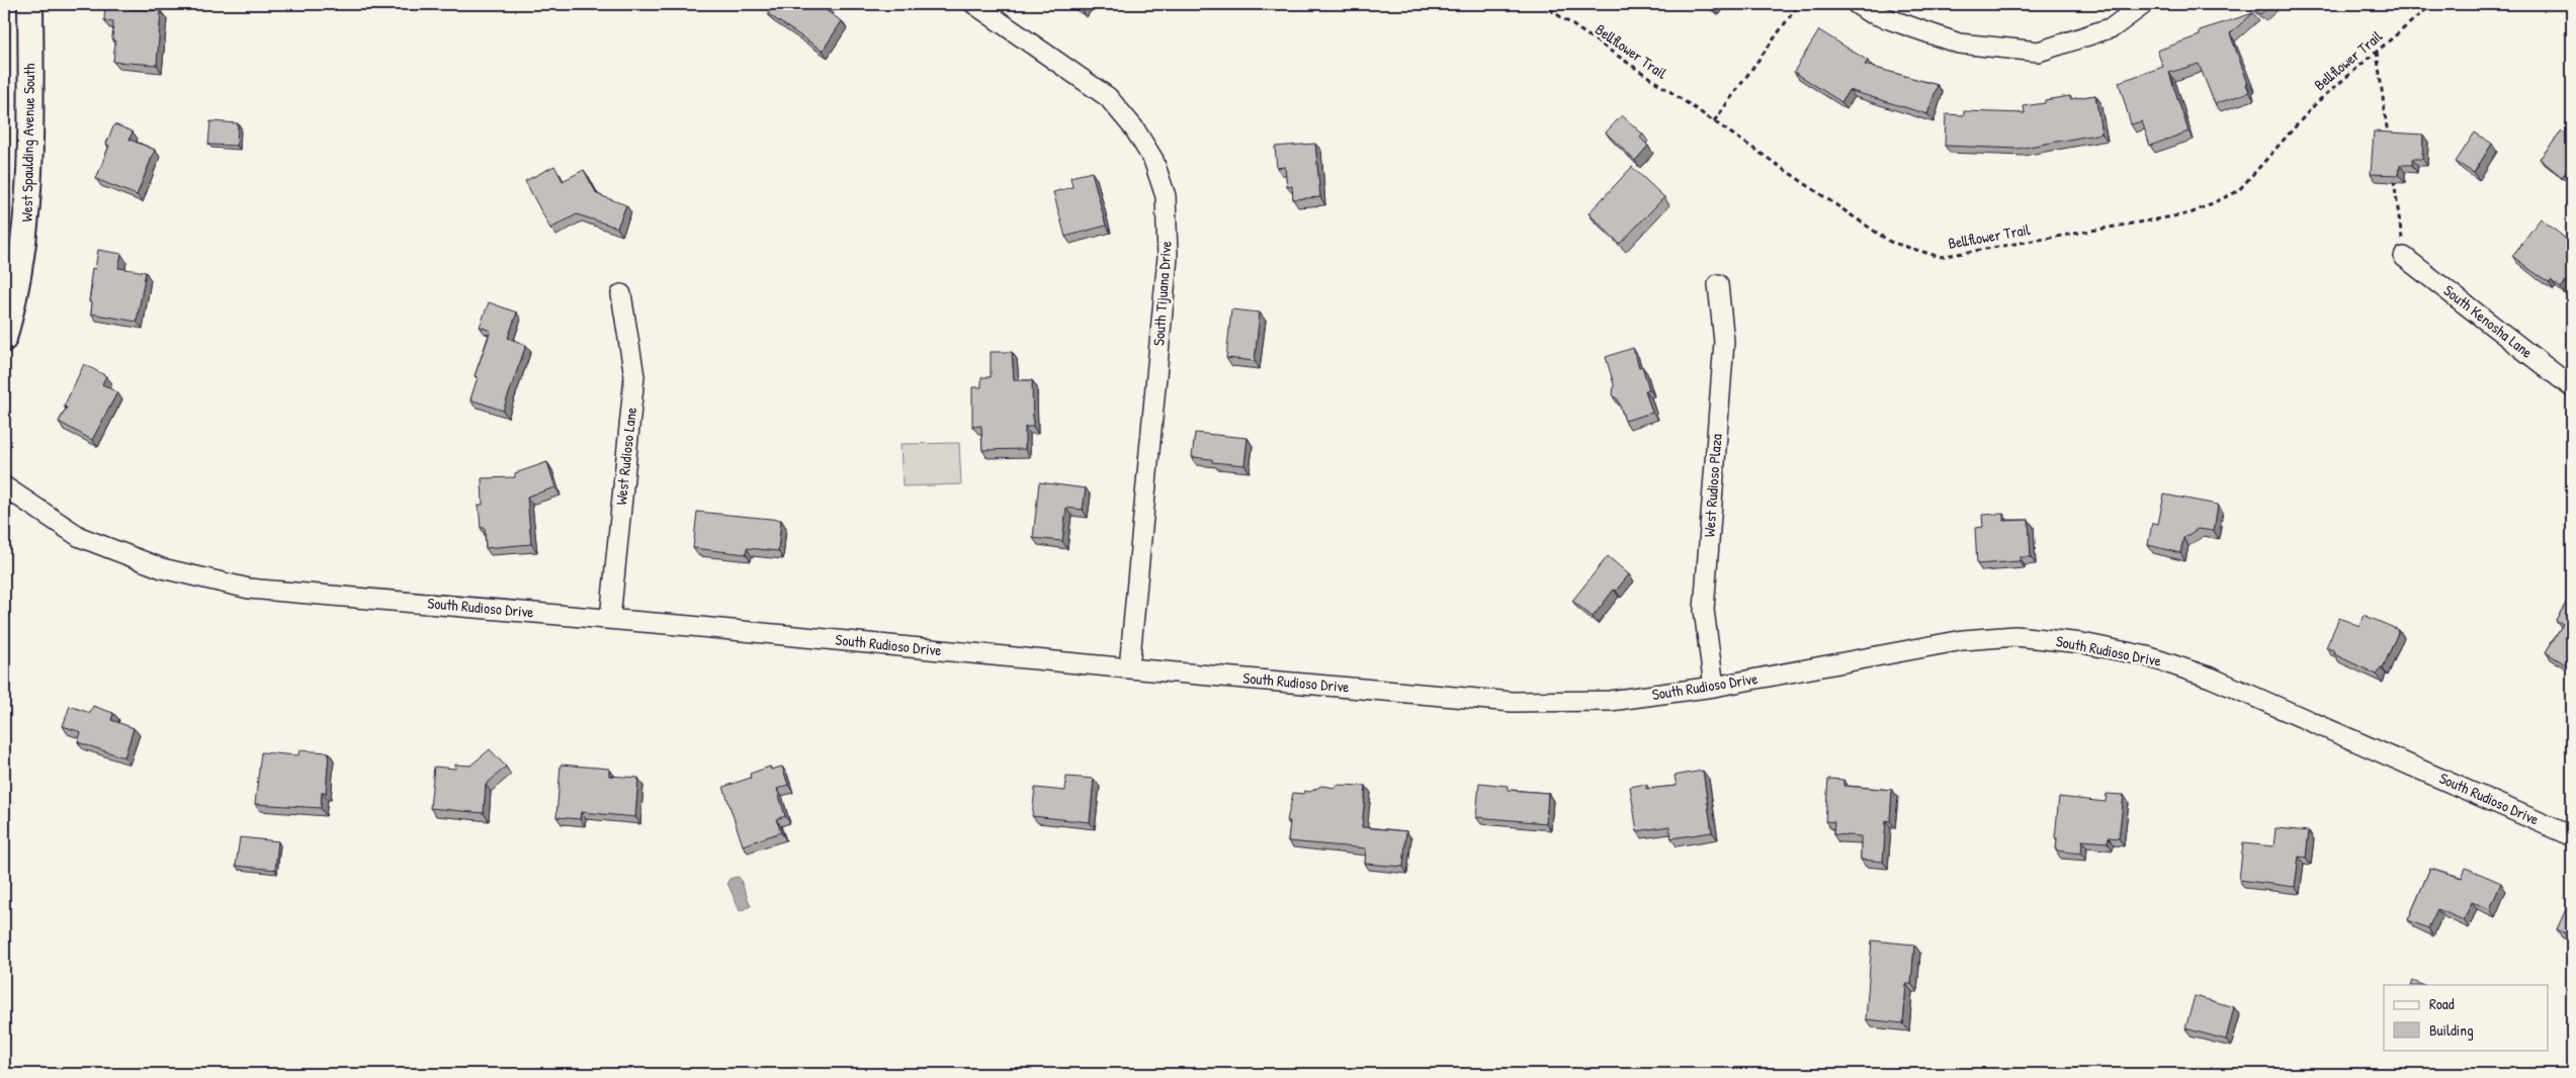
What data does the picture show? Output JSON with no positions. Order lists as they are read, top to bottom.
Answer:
{
  "streets": {
    "street": [
      "West Spaulding Avenue South",
      "South Tijuana Drive",
      "South Kenosha Lane",
      "West Rudioso Lane",
      "West Rudioso Plaza",
      "South Rudioso Drive"
    ],
    "path": ["Bellflower Trail"]
  },
  "crossings": [
    ["South Tijuana Drive", "South Rudioso Drive"],
    ["West Rudioso Lane", "South Rudioso Drive"],
    ["West Rudioso Plaza", "South Rudioso Drive"]
  ],
  "legend": ["Road", "Building"]
}
